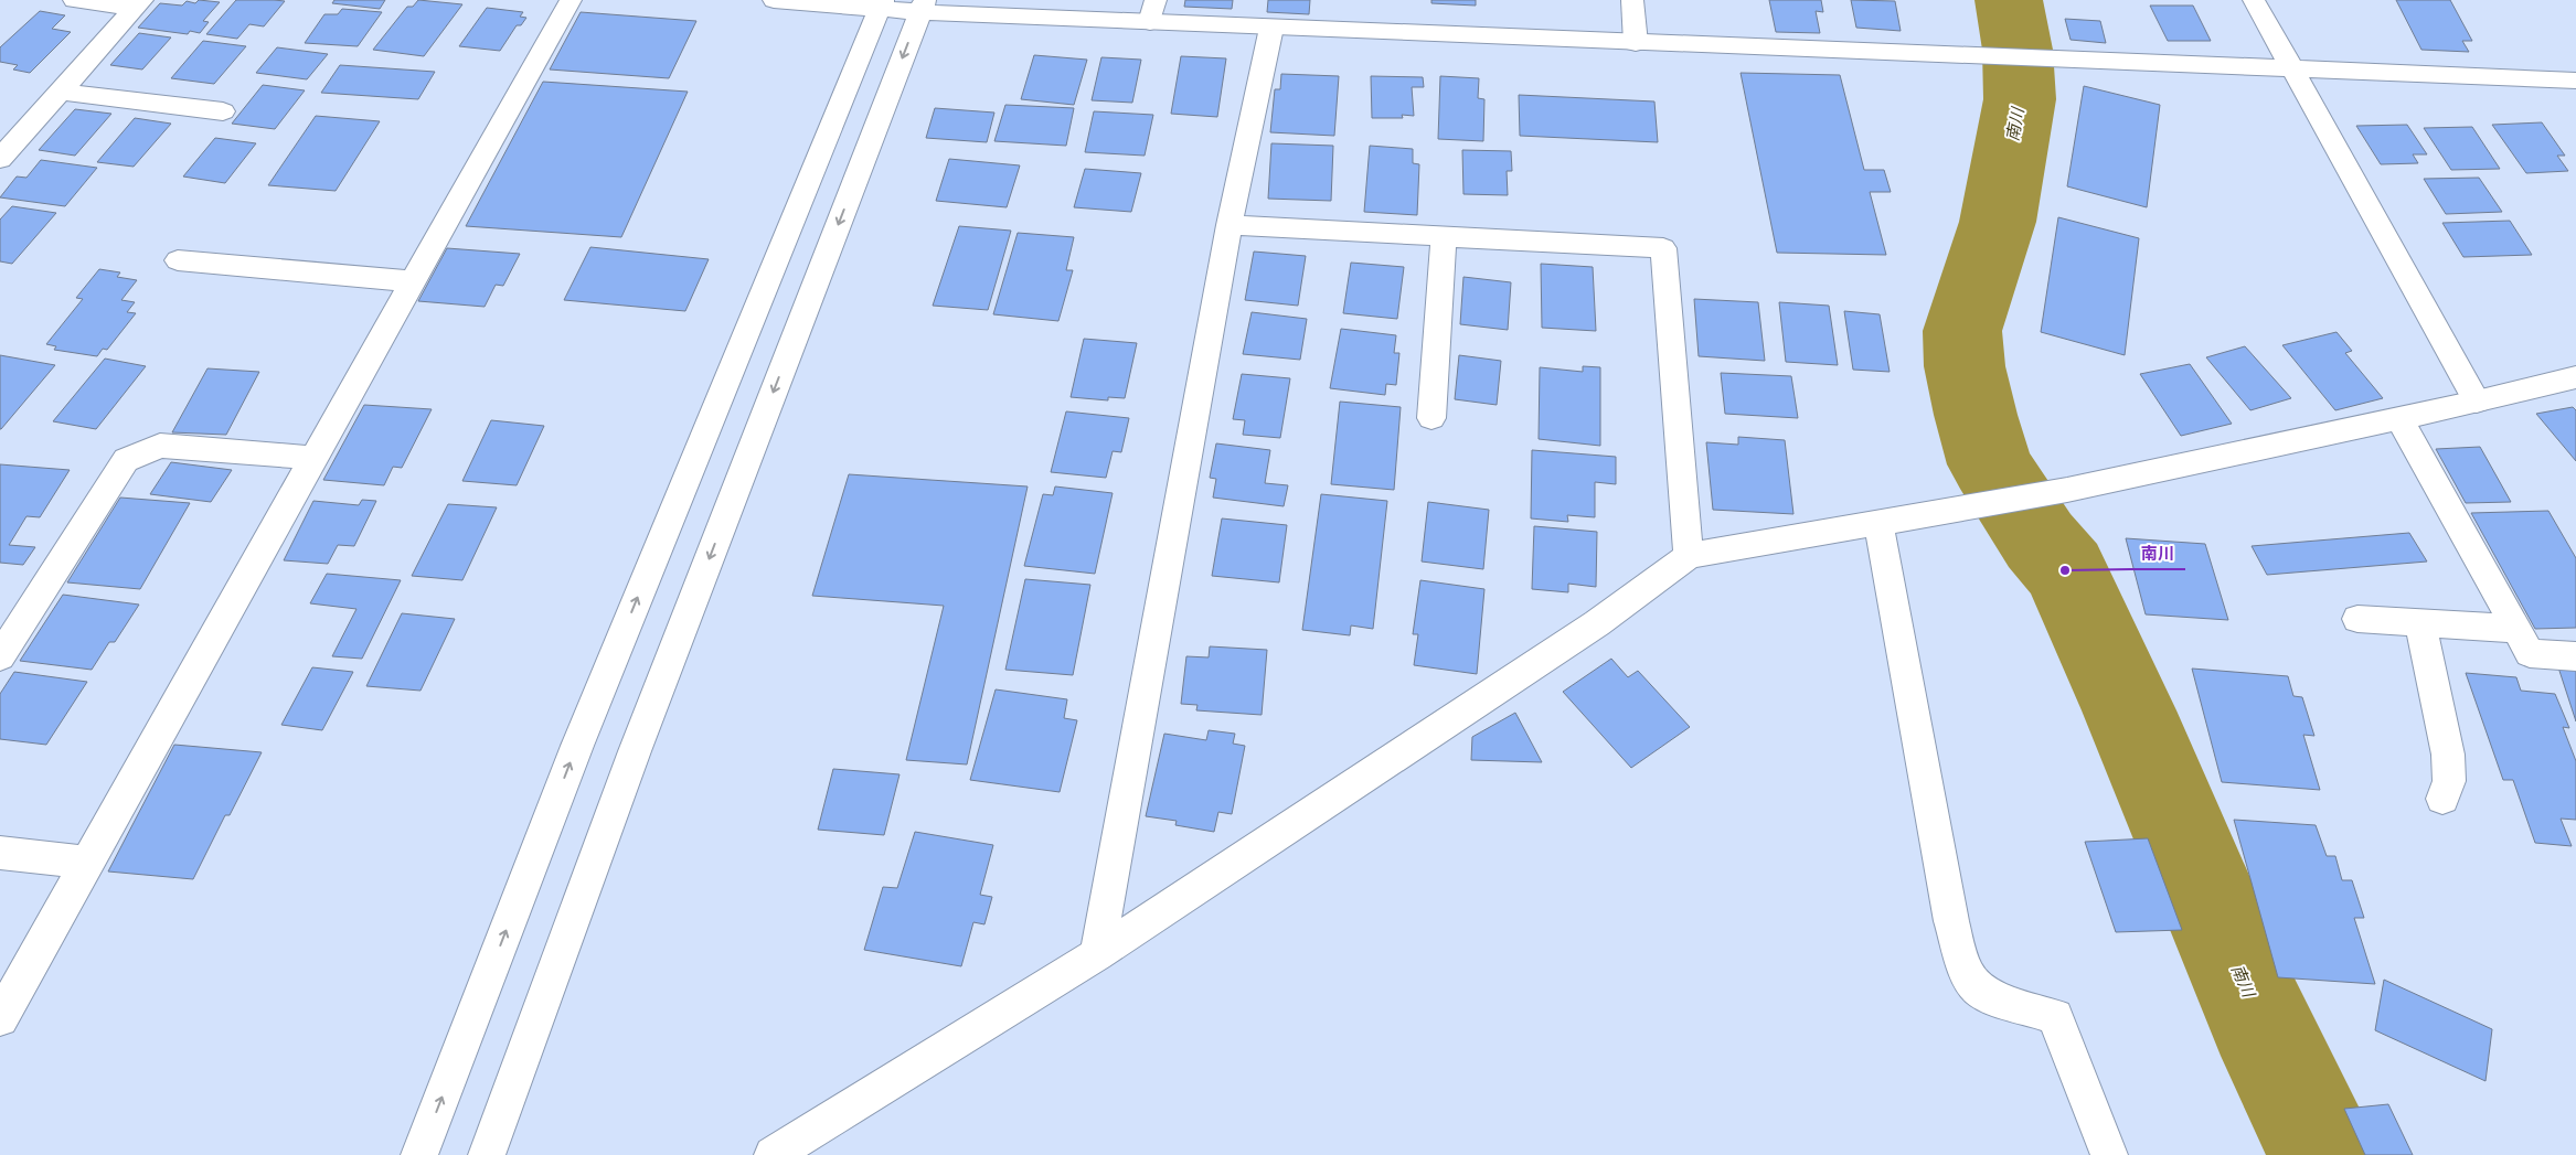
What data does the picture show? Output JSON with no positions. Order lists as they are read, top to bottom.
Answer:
{
  "water": ["南川"],
  "places": ["南川"]
}
